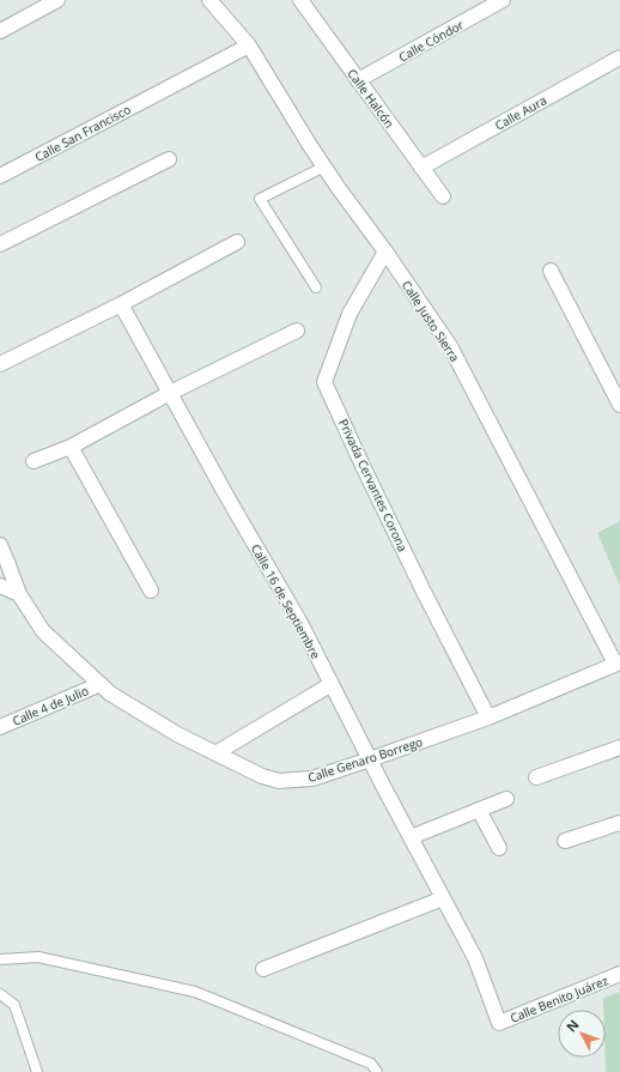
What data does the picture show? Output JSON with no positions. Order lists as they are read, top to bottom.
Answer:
{
  "streets": {
    "street": [
      "Calle Cóndor",
      "Calle Halcón",
      "Calle Aura",
      "Calle San Francisco",
      "Calle Justo Sierra",
      "Privada Cervantes Corona",
      "Calle 16 de Septiembre",
      "Calle 4 de Julio",
      "Calle Genaro Borrego",
      "Calle Benito Juárez"
    ]
  },
  "crossings": [
    ["Calle Cóndor", "Calle Halcón"],
    ["Calle Halcón", "Calle Aura"],
    ["Calle San Francisco", "Calle Justo Sierra"],
    ["Calle Justo Sierra", "Privada Cervantes Corona"],
    ["Calle Justo Sierra", "Calle Genaro Borrego"],
    ["Privada Cervantes Corona", "Calle Genaro Borrego"],
    ["Calle 16 de Septiembre", "Calle Genaro Borrego"],
    ["Calle 16 de Septiembre", "Calle Benito Juárez"],
    ["Calle 4 de Julio", "Calle Genaro Borrego"]
  ],
  "north": "top left"
}
